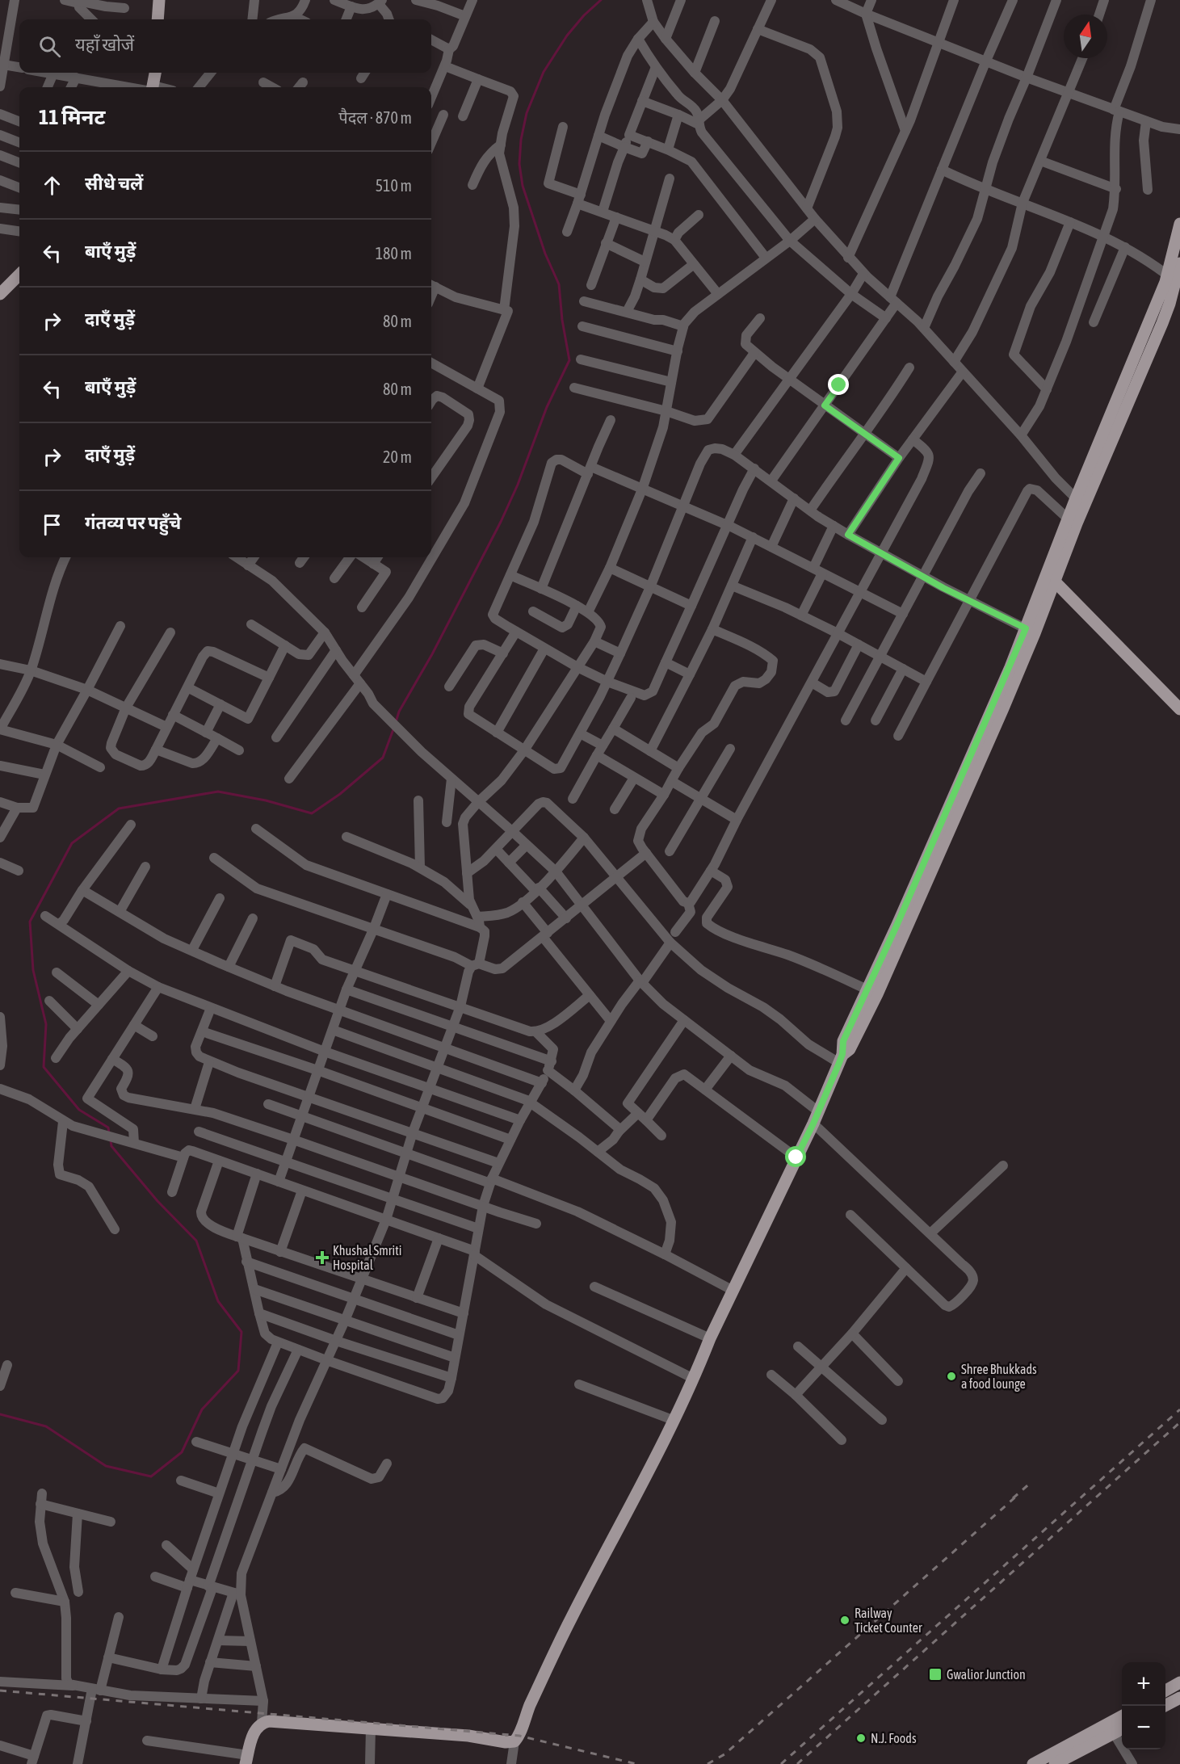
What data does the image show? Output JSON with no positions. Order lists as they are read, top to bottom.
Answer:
{
  "places": {
    "health": ["Khushal Smriti Hospital"],
    "other": ["Shree Bhukkads a food lounge", "Railway Ticket Counter", "N.J. Foods"],
    "transit": ["Gwalior Junction"]
  },
  "north": "top",
  "page": {
    "search": "यहाँ खोजें",
    "heading": ["11 मिनट", "पैदल · 870 m"],
    "list": [
      ["सीधे चलें", "510 m"],
      ["बाएँ मुड़ें", "180 m"],
      ["दाएँ मुड़ें", "80 m"],
      ["बाएँ मुड़ें", "80 m"],
      ["दाएँ मुड़ें", "20 m"],
      "गंतव्य पर पहुँचे"
    ],
    "map_buttons": ["+", "−"]
  }
}
